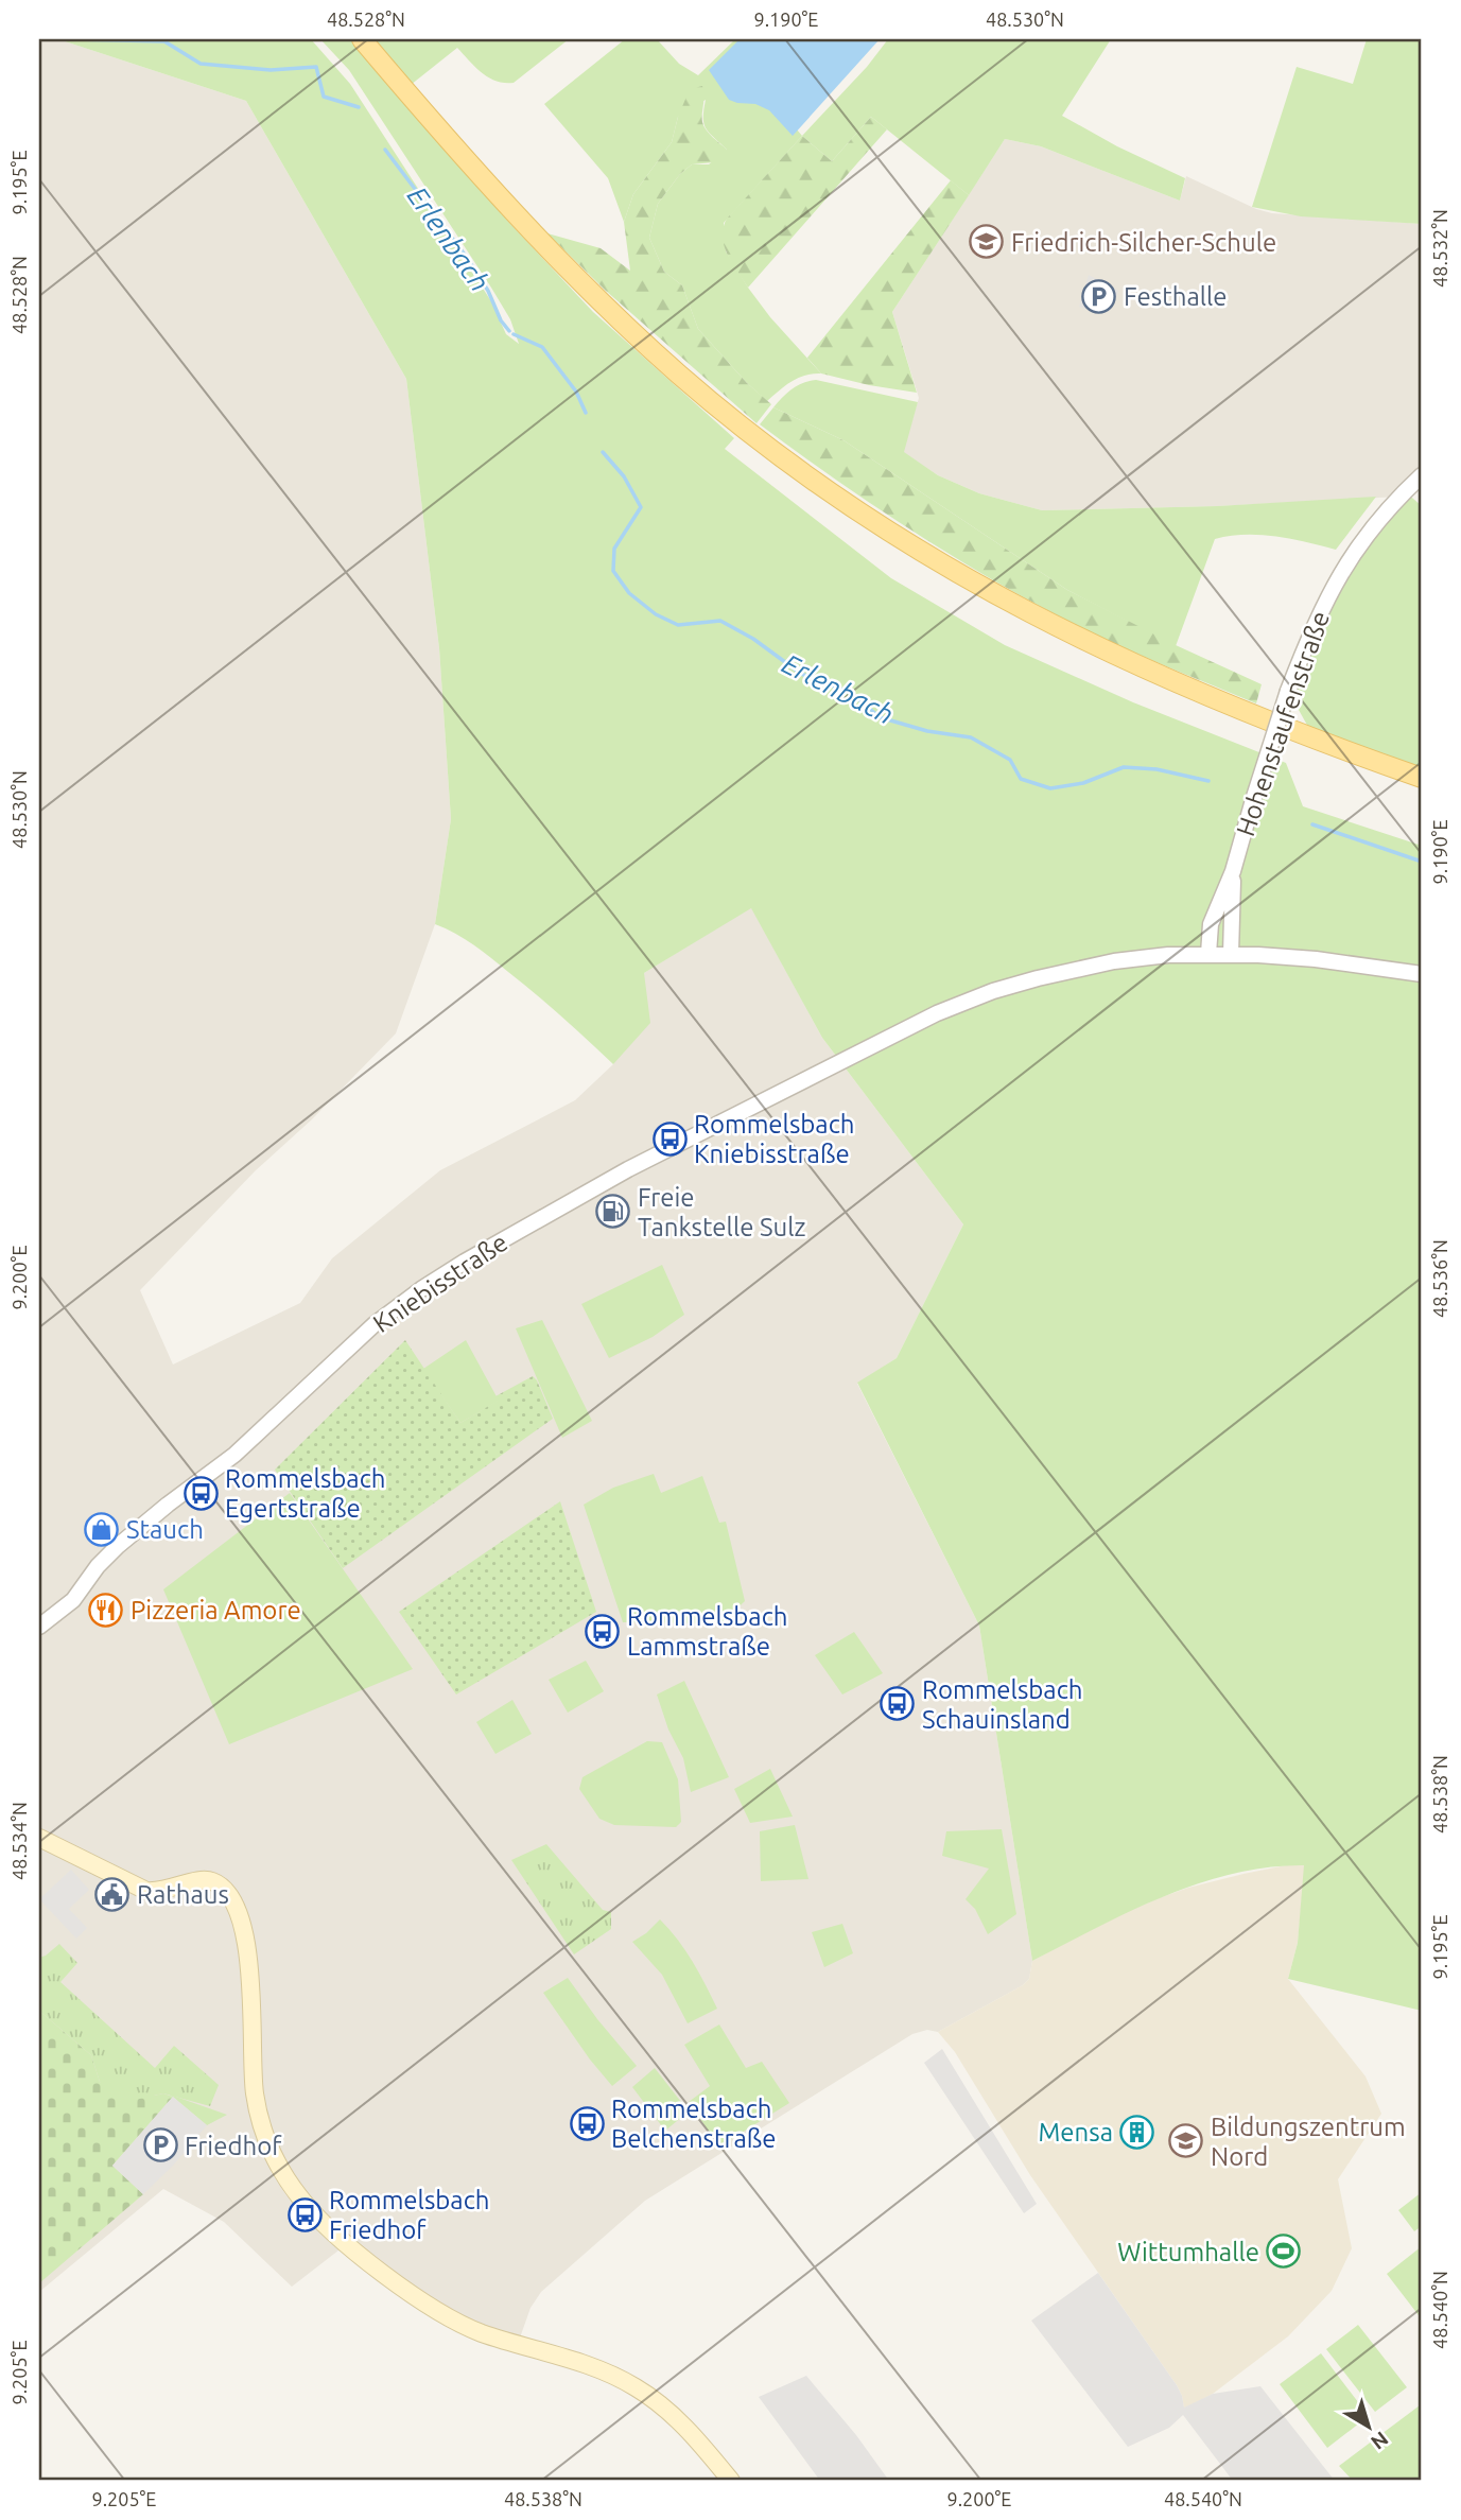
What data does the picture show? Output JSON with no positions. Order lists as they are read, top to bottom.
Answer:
{
  "streets": {
    "street": ["Hohenstaufenstraße", "Kniebisstraße"]
  },
  "crossings": [
    ["Hohenstaufenstraße", "Kniebisstraße"]
  ],
  "water": ["Erlenbach"],
  "places": {
    "school or university": ["Friedrich-Silcher-Schule", "Bildungszentrum Nord"],
    "parking": ["Festhalle", "Friedhof"],
    "bus stop": [
      "Rommelsbach Kniebisstraße",
      "Rommelsbach Egertstraße",
      "Rommelsbach Lammstraße",
      "Rommelsbach Schauinsland",
      "Rommelsbach Belchenstraße",
      "Rommelsbach Friedhof"
    ],
    "fuel station": ["Freie Tankstelle Sulz"],
    "shop": ["Stauch"],
    "restaurant": ["Pizzeria Amore"],
    "public building": ["Rathaus"],
    "building": ["Mensa"],
    "sports": ["Wittumhalle"]
  },
  "north": "bottom right",
  "coordinates": [
    "48.528°N",
    "9.190°E",
    "48.530°N",
    "9.195°E",
    "48.532°N",
    "9.200°E",
    "48.536°N",
    "48.538°N",
    "48.534°N",
    "48.540°N",
    "9.205°E"
  ]
}
